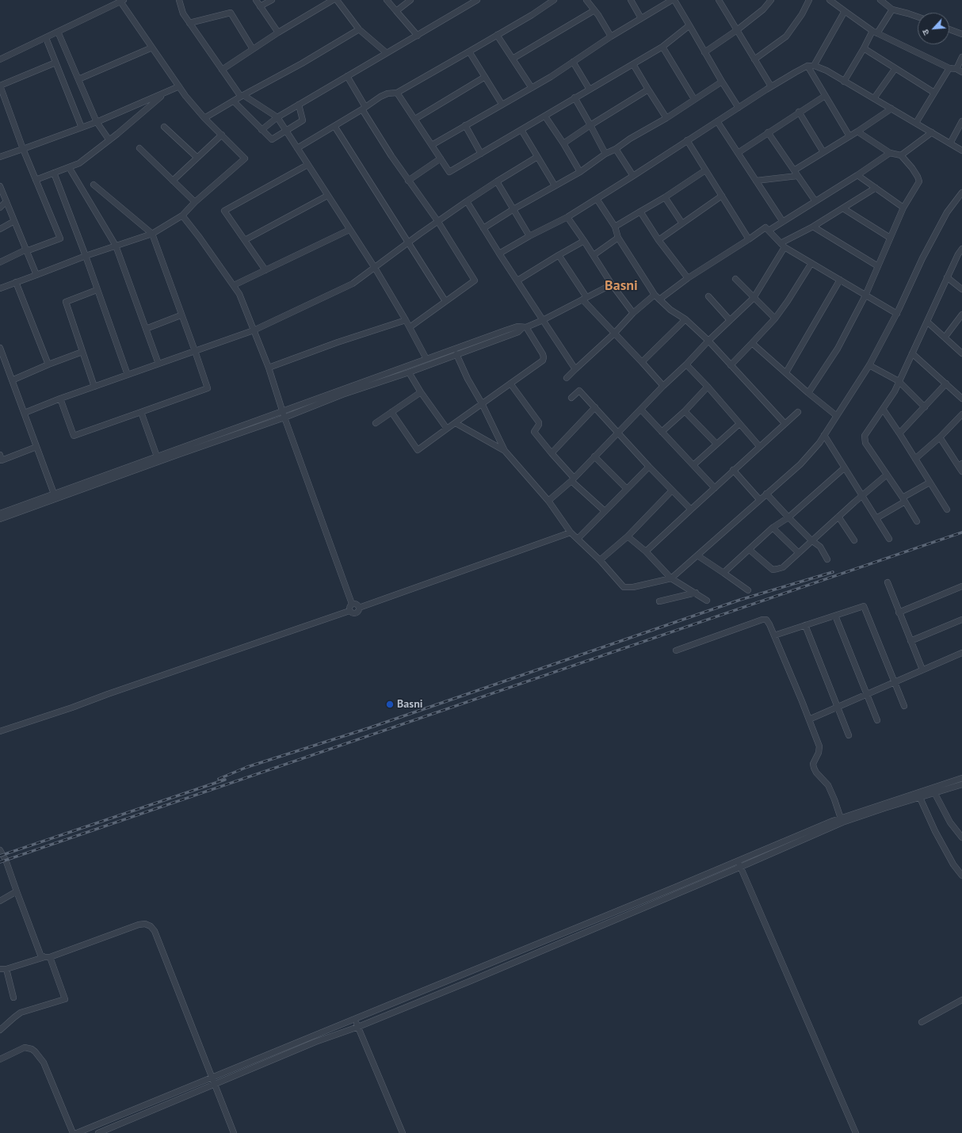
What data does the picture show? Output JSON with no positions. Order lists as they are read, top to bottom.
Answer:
{
  "districts": ["Basni"],
  "places": ["Basni"],
  "north": "bottom left"
}
